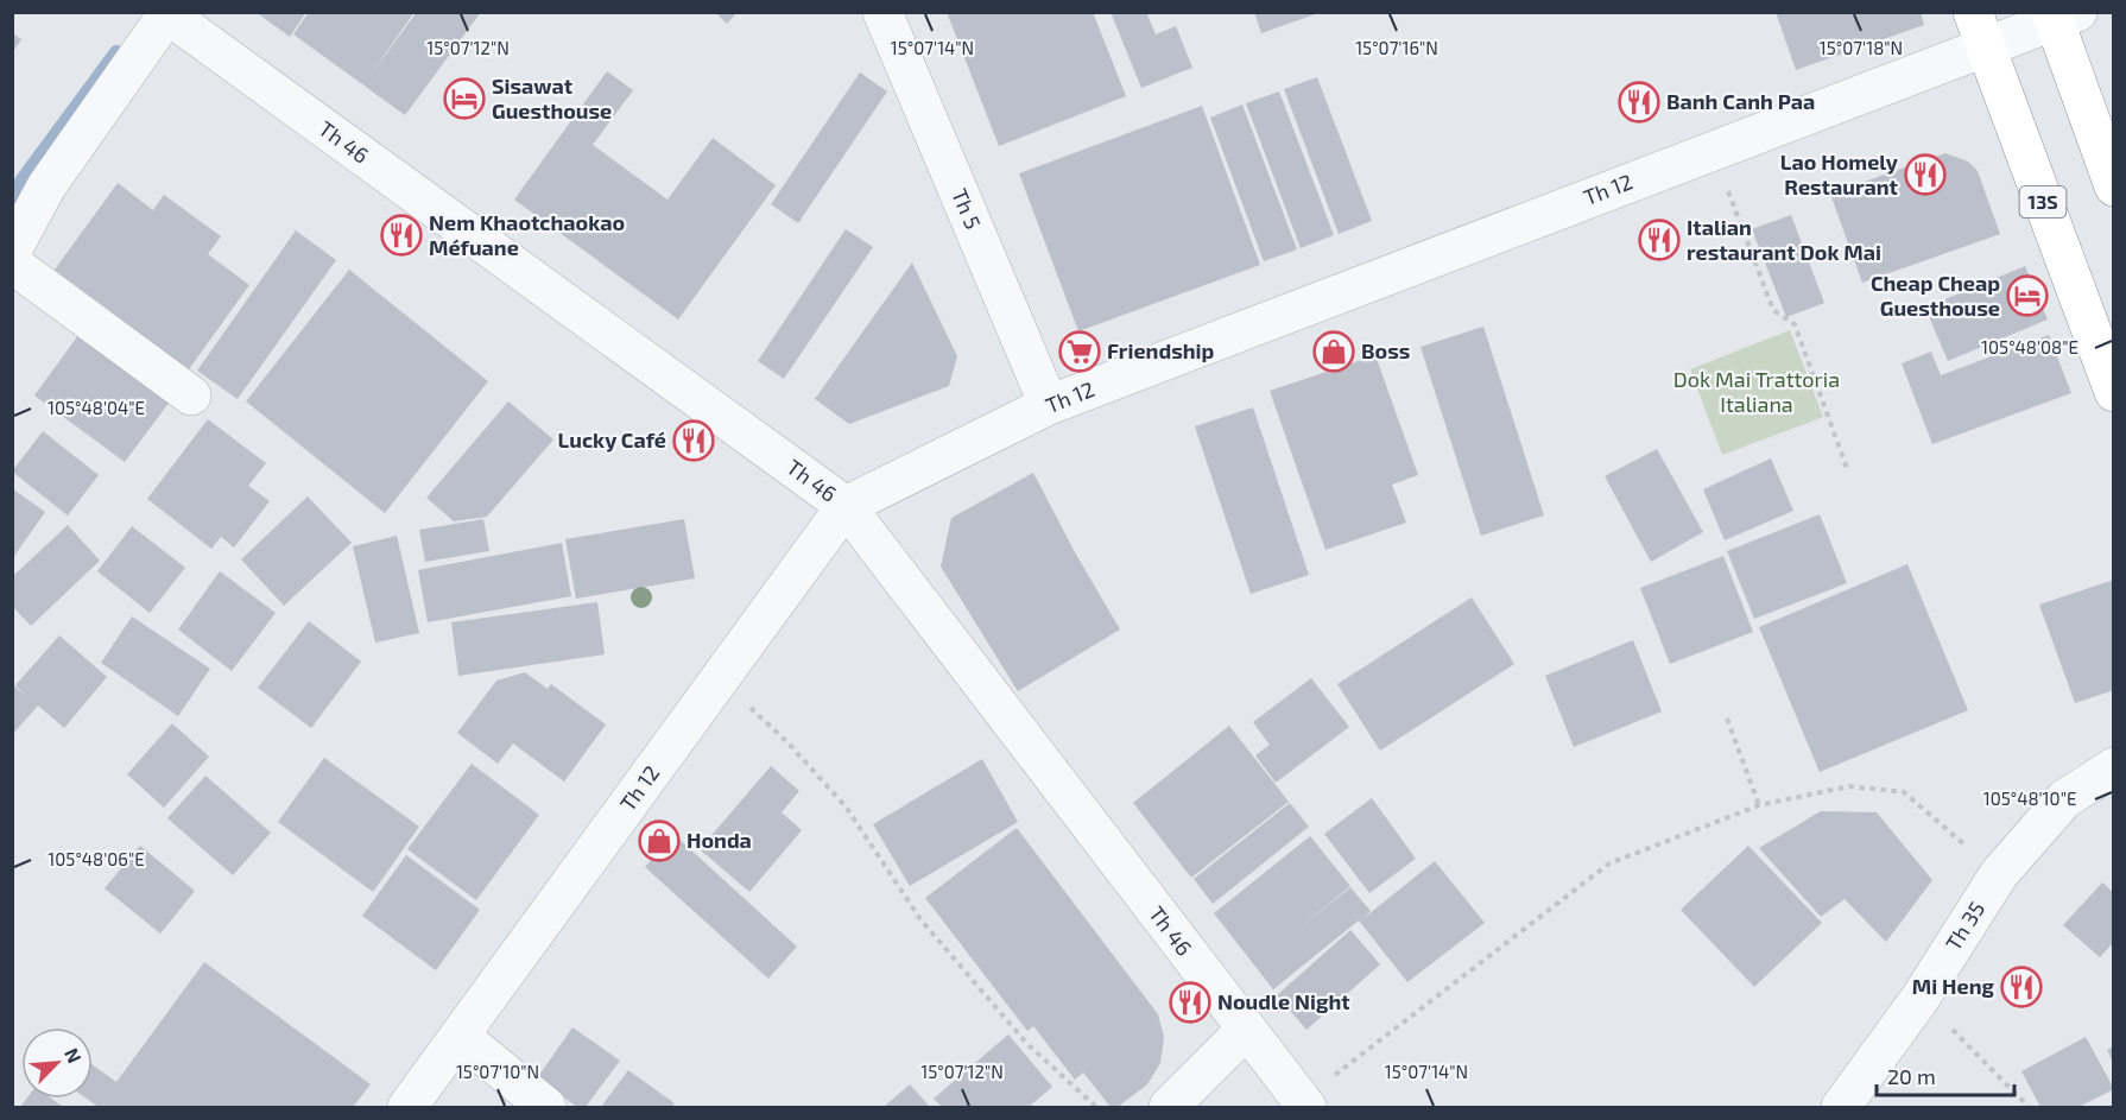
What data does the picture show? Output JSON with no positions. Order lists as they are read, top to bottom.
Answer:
{
  "streets": {
    "highway": ["13S"],
    "street": [
      "Th 46",
      "Th 12",
      "Th 5",
      "Th 35"
    ]
  },
  "crossings": [
    ["Th 46", "Th 12"],
    ["Th 12", "13S"],
    ["Th 12", "Th 5"]
  ],
  "parks": ["Dok Mai Trattoria Italiana"],
  "places": {
    "hotel": ["Sisawat Guesthouse", "Cheap Cheap Guesthouse"],
    "restaurant": [
      "Banh Canh Paa",
      "Lao Homely Restaurant",
      "Nem Khaotchaokao Méfuane",
      "Italian restaurant Dok Mai",
      "Lucky Café",
      "Mi Heng",
      "Noudle Night"
    ],
    "supermarket": ["Friendship"],
    "shop": ["Boss", "Honda"]
  },
  "scale_bar": "20 m",
  "north": "top right",
  "coordinates": [
    "15°07'12\"N",
    "15°07'14\"N",
    "15°07'16\"N",
    "15°07'18\"N",
    "105°48'08\"E",
    "105°48'04\"E",
    "105°48'10\"E",
    "105°48'06\"E",
    "15°07'10\"N"
  ]
}
